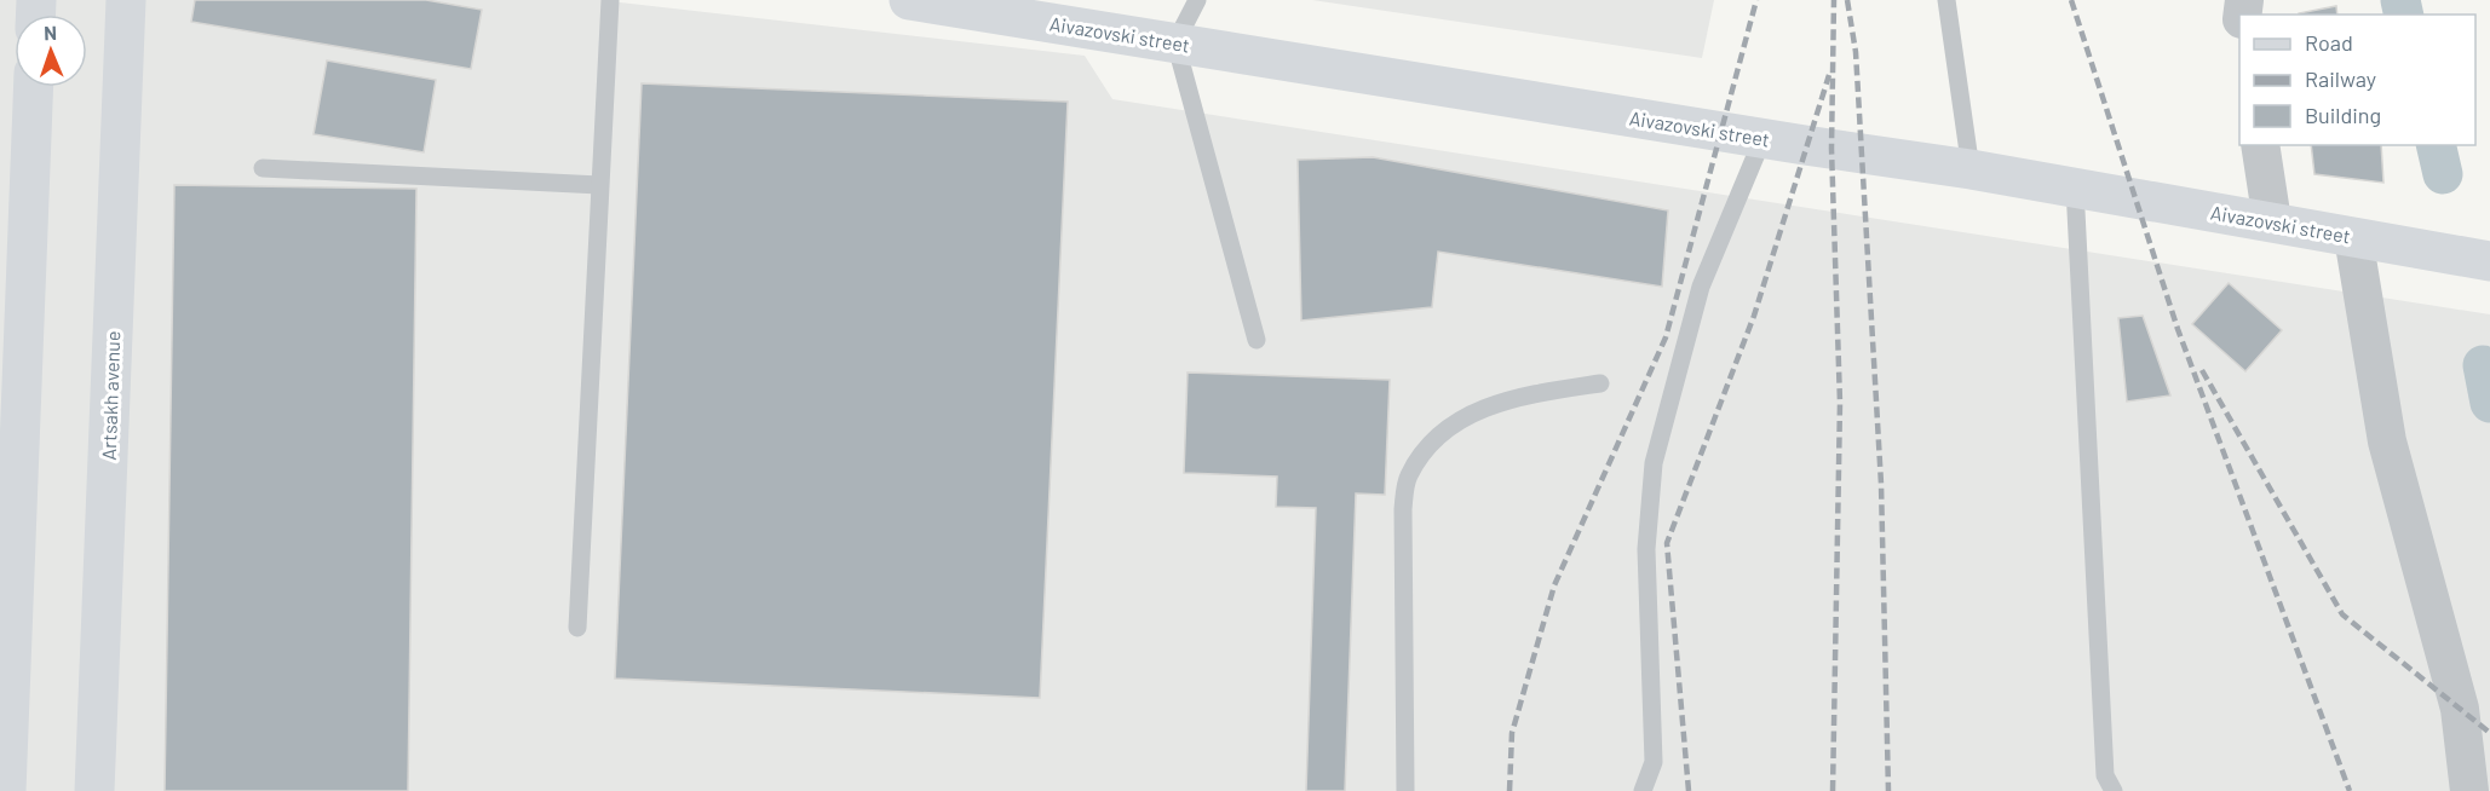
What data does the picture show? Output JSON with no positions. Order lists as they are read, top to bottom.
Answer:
{
  "streets": {
    "main road": ["Aivazovski street", "Artsakh avenue"]
  },
  "legend": ["Road", "Railway", "Building"],
  "north": "top"
}
